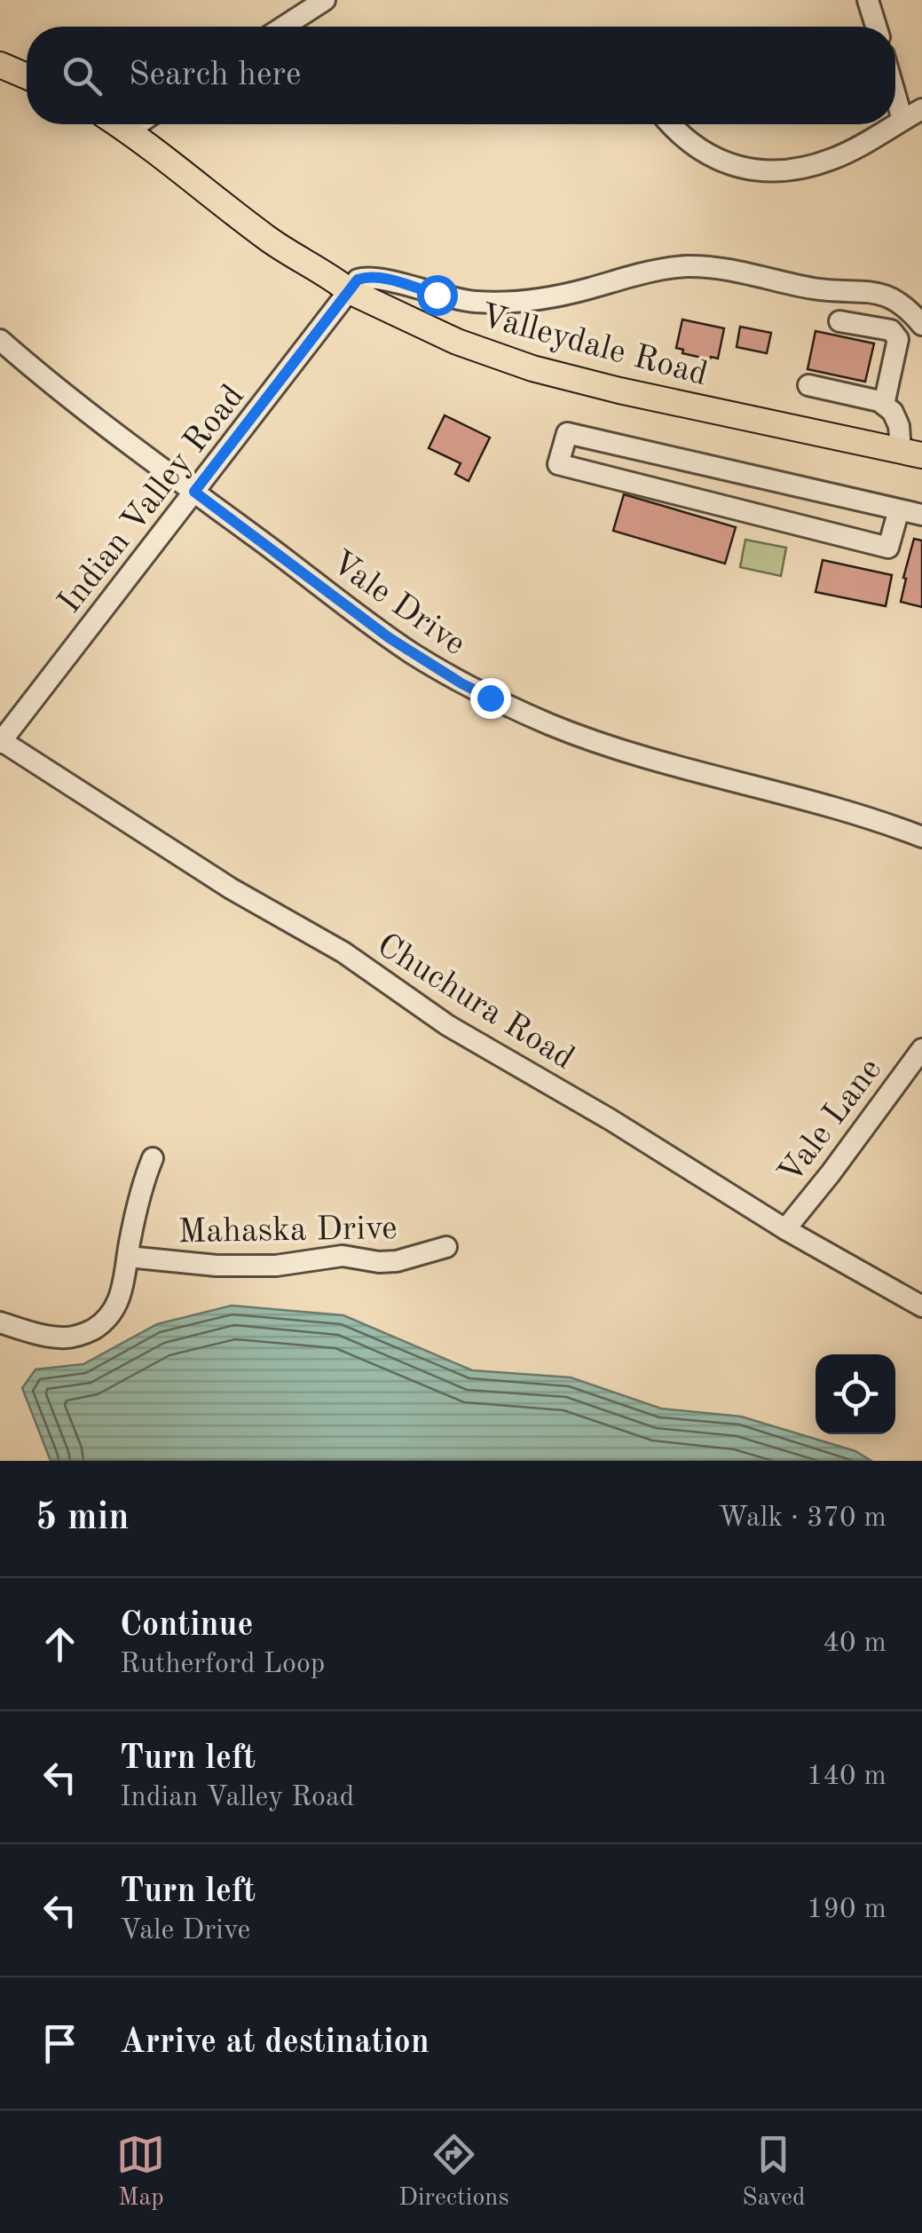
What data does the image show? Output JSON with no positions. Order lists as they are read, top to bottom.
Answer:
{
  "streets": {
    "main road": ["Valleydale Road"],
    "street": [
      "Indian Valley Road",
      "Vale Drive",
      "Chuchura Road",
      "Vale Lane",
      "Mahaska Drive"
    ]
  },
  "crossings": [
    ["Valleydale Road", "Indian Valley Road"],
    ["Indian Valley Road", "Vale Drive"],
    ["Indian Valley Road", "Chuchura Road"],
    ["Chuchura Road", "Vale Lane"]
  ],
  "page": {
    "search": "Search here",
    "heading": ["5 min", "Walk · 370 m"],
    "list": [
      ["Continue", "Rutherford Loop", "40 m"],
      ["Turn left", "Indian Valley Road", "140 m"],
      ["Turn left", "Vale Drive", "190 m"],
      "Arrive at destination"
    ],
    "nav": ["Map", "Directions", "Saved"]
  }
}
